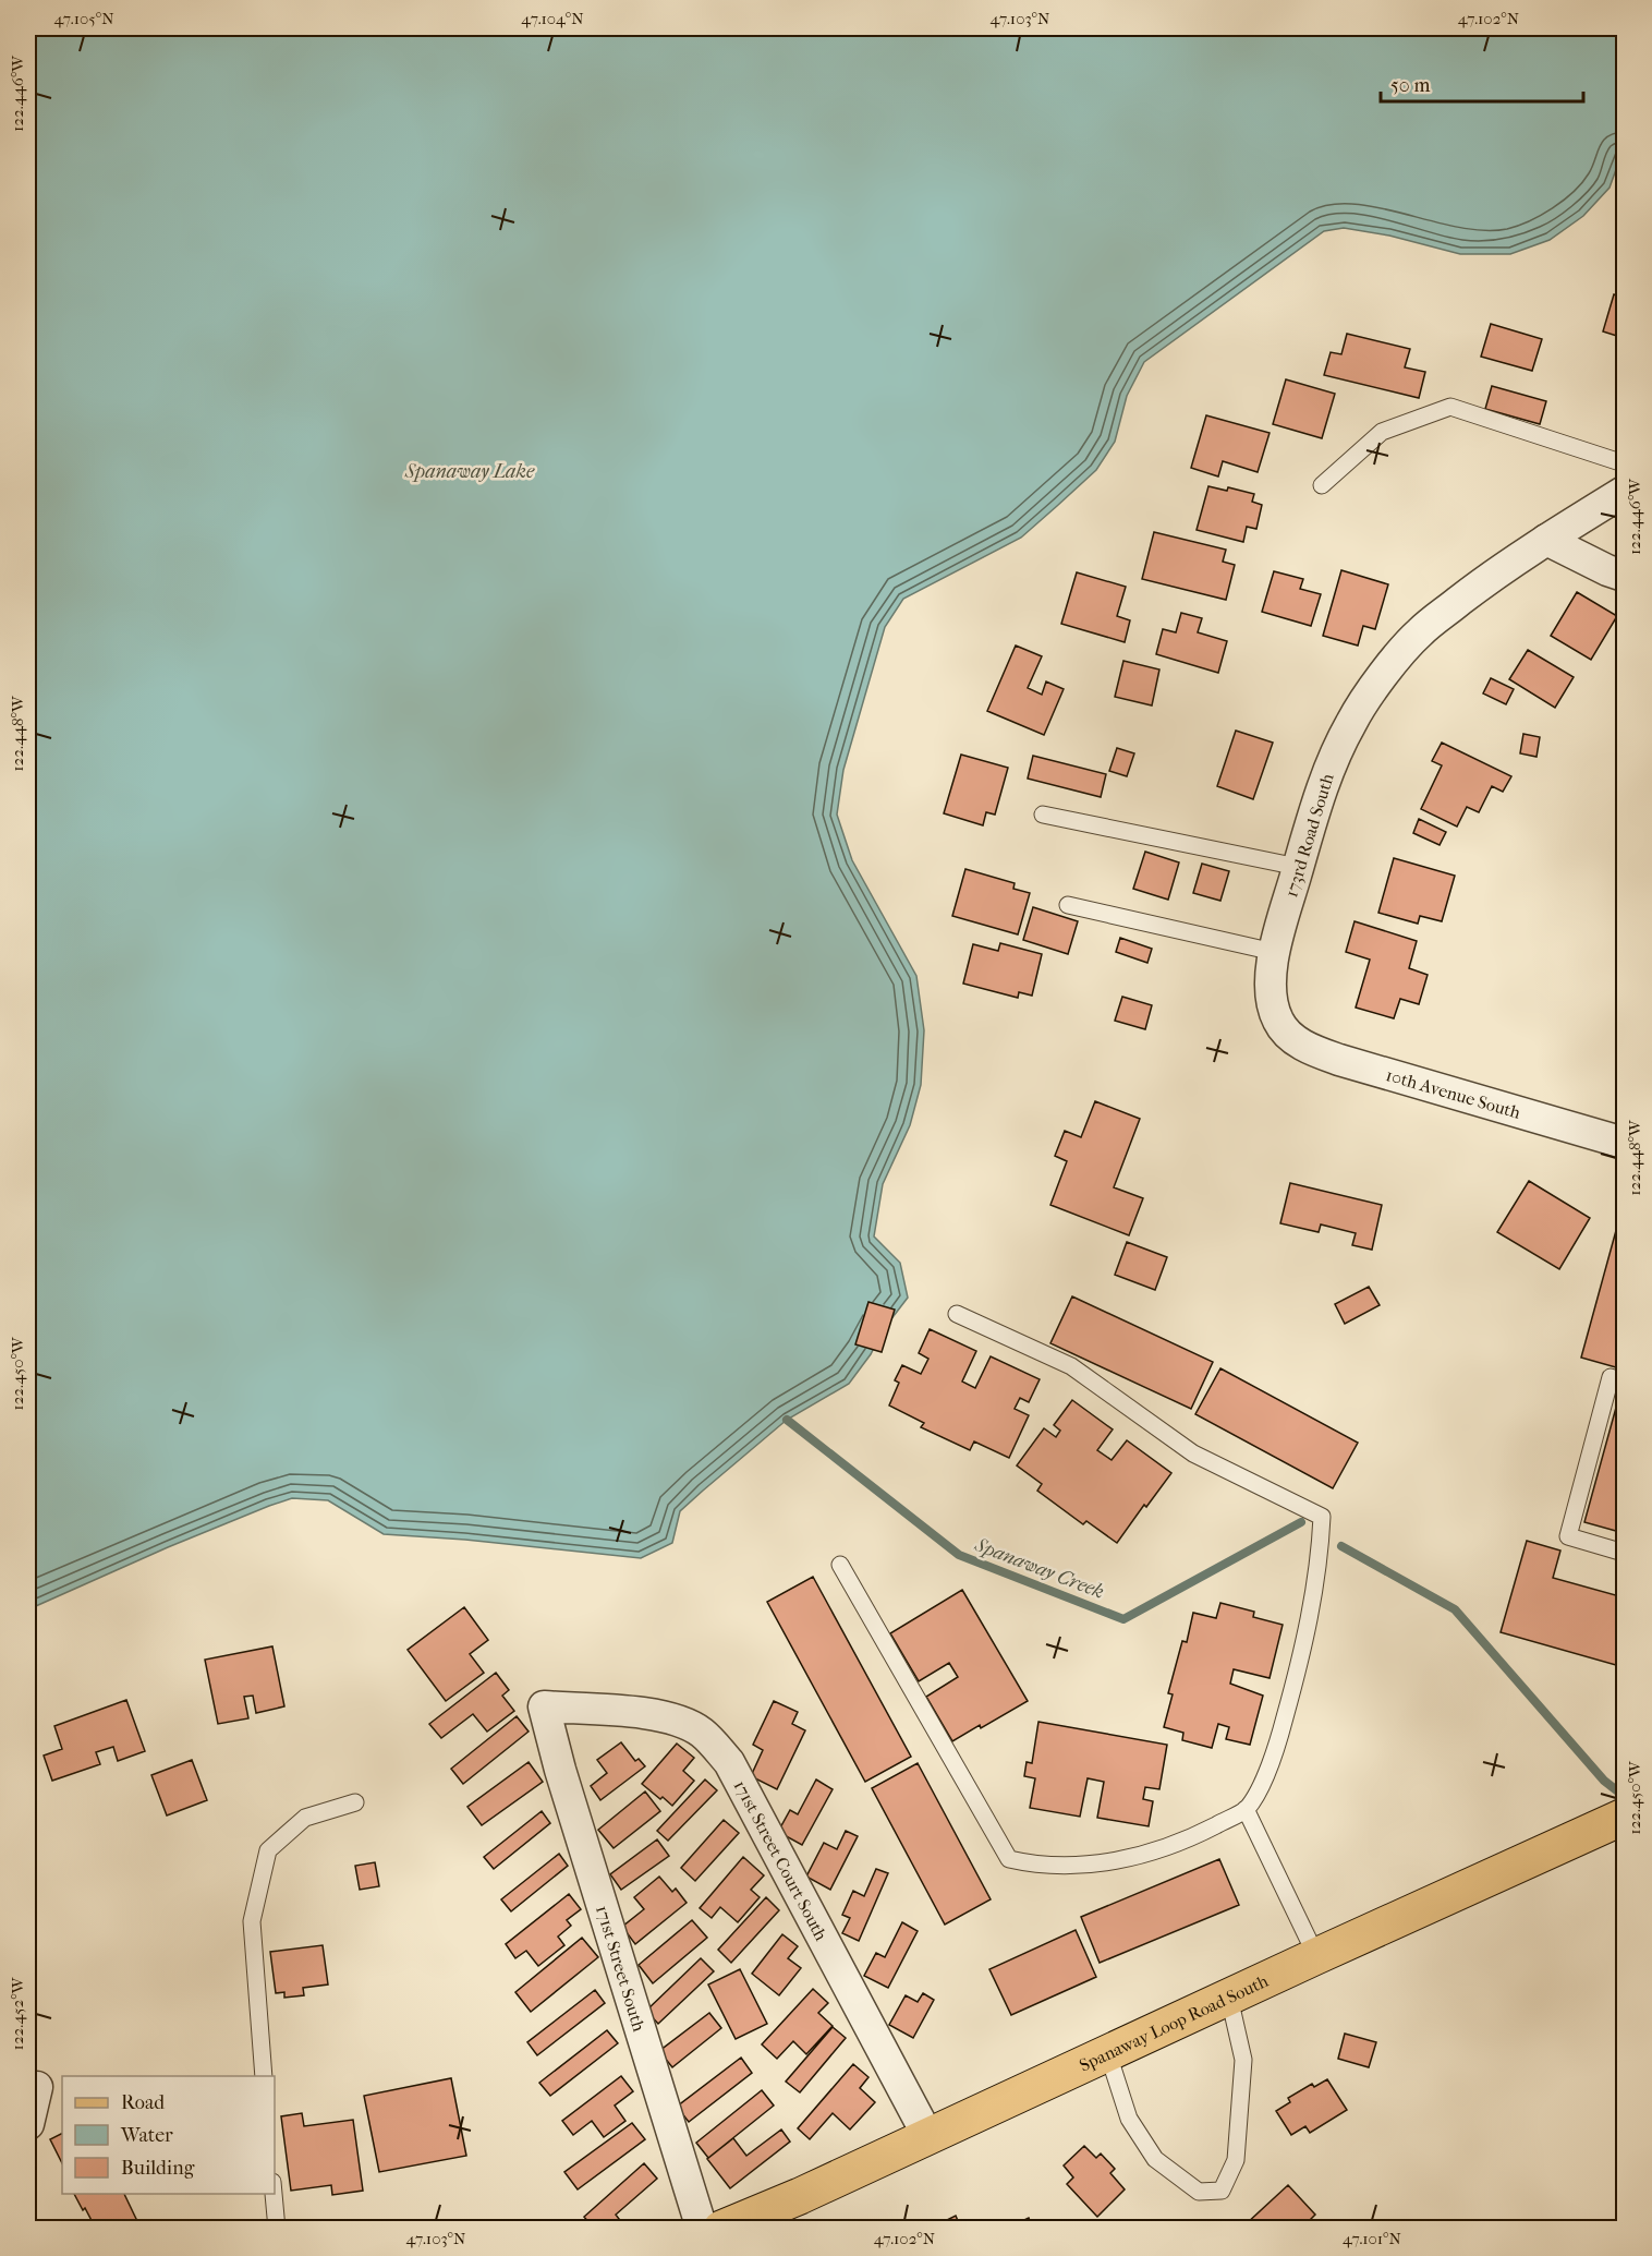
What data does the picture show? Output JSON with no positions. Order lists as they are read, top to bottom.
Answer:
{
  "streets": {
    "main road": ["Spanaway Loop Road South"],
    "street": [
      "173rd Road South",
      "10th Avenue South",
      "171st Street Court South",
      "171st Street South"
    ]
  },
  "crossings": [
    ["173rd Road South", "10th Avenue South"],
    ["171st Street Court South", "171st Street South"],
    ["171st Street Court South", "Spanaway Loop Road South"]
  ],
  "water": ["Spanaway Lake", "Spanaway Creek"],
  "legend": ["Road", "Water", "Building"],
  "scale_bar": "50 m",
  "coordinates": [
    "47.105°N",
    "47.104°N",
    "47.103°N",
    "47.102°N",
    "122.446°W",
    "122.448°W",
    "122.450°W",
    "122.452°W",
    "47.101°N"
  ]
}
